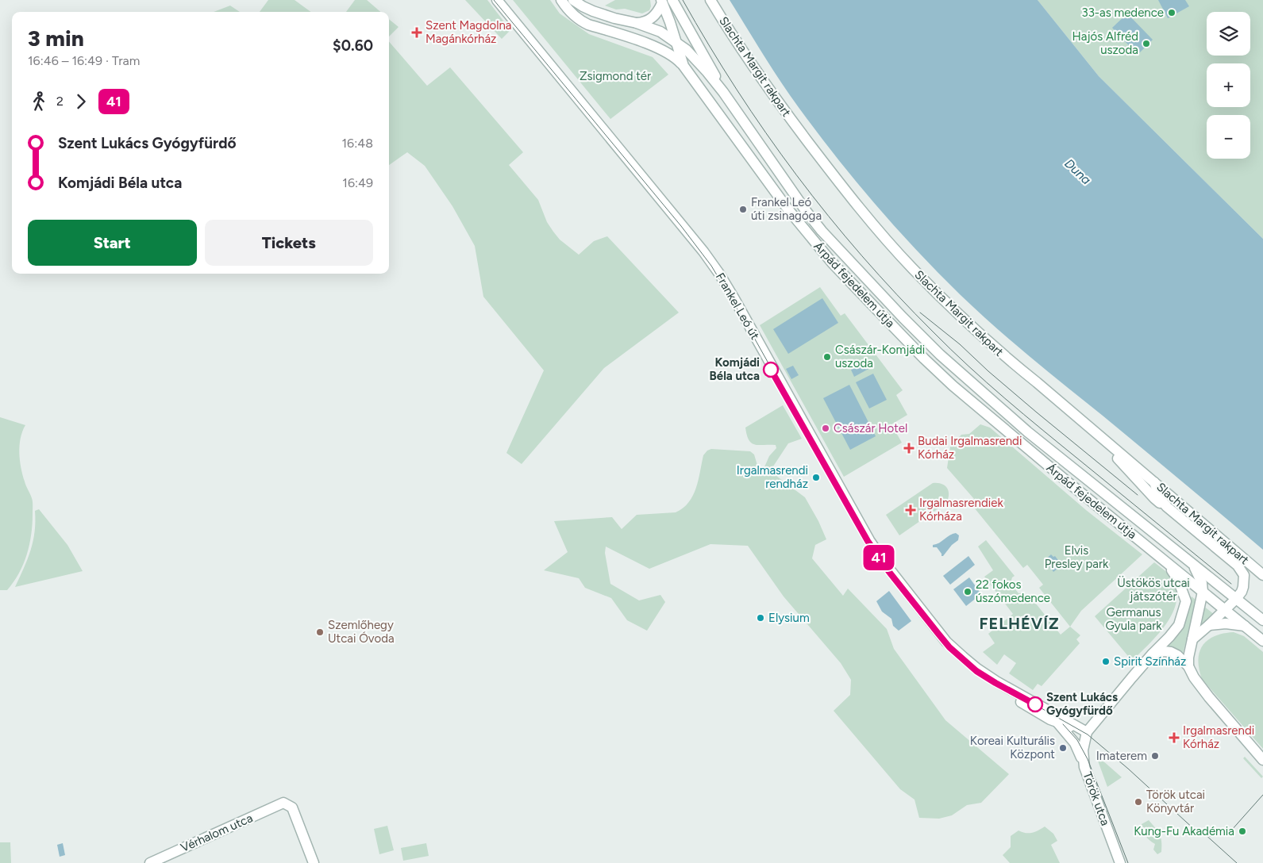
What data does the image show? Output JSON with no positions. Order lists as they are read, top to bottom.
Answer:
{
  "streets": {
    "main road": [
      "Slachta Margit rakpart",
      "Árpád fejedelem útja",
      "Frankel Leó út",
      "Török utca",
      "Vérhalom utca"
    ]
  },
  "crossings": [
    ["Frankel Leó út", "Török utca"]
  ],
  "districts": ["FELHÉVÍZ"],
  "water": ["Duna"],
  "parks": [
    "Zsigmond tér",
    "Elvis Presley park",
    "Üstökös utcai játszótér",
    "Germanus Gyula park"
  ],
  "places": {
    "other": [
      "33-as medence",
      "Hajós Alfréd uszoda",
      "Frankel Leó úti zsinagóga",
      "Császár-Komjádi uszoda",
      "Komjádi Béla utca",
      "Császár Hotel",
      "Irgalmasrendi rendház",
      "22 fokos úszómedence",
      "Elysium",
      "Szemlőhegy Utcai Óvoda",
      "Spirit Színház",
      "Szent Lukács Gyógyfürdő",
      "Koreai Kulturális Központ",
      "Imaterem",
      "Török utcai Könyvtár",
      "Kung-Fu Akadémia"
    ],
    "health": [
      "Szent Magdolna Magánkórház",
      "Budai Irgalmasrendi Kórház",
      "Irgalmasrendiek Kórháza",
      "Irgalmasrendi Kórház"
    ]
  },
  "lines": ["tram line 41"],
  "page": {
    "on_map": "41",
    "map_buttons": ["+", "−"],
    "heading": ["3 min", "16:46 – 16:49 · Tram", "$0.60"],
    "legs": ["2", "41"],
    "list": [
      {
        "name": "Szent Lukács Gyógyfürdő",
        "value": "16:48"
      },
      {
        "name": "Komjádi Béla utca",
        "value": "16:49"
      }
    ],
    "buttons": ["Start", "Tickets"]
  }
}
